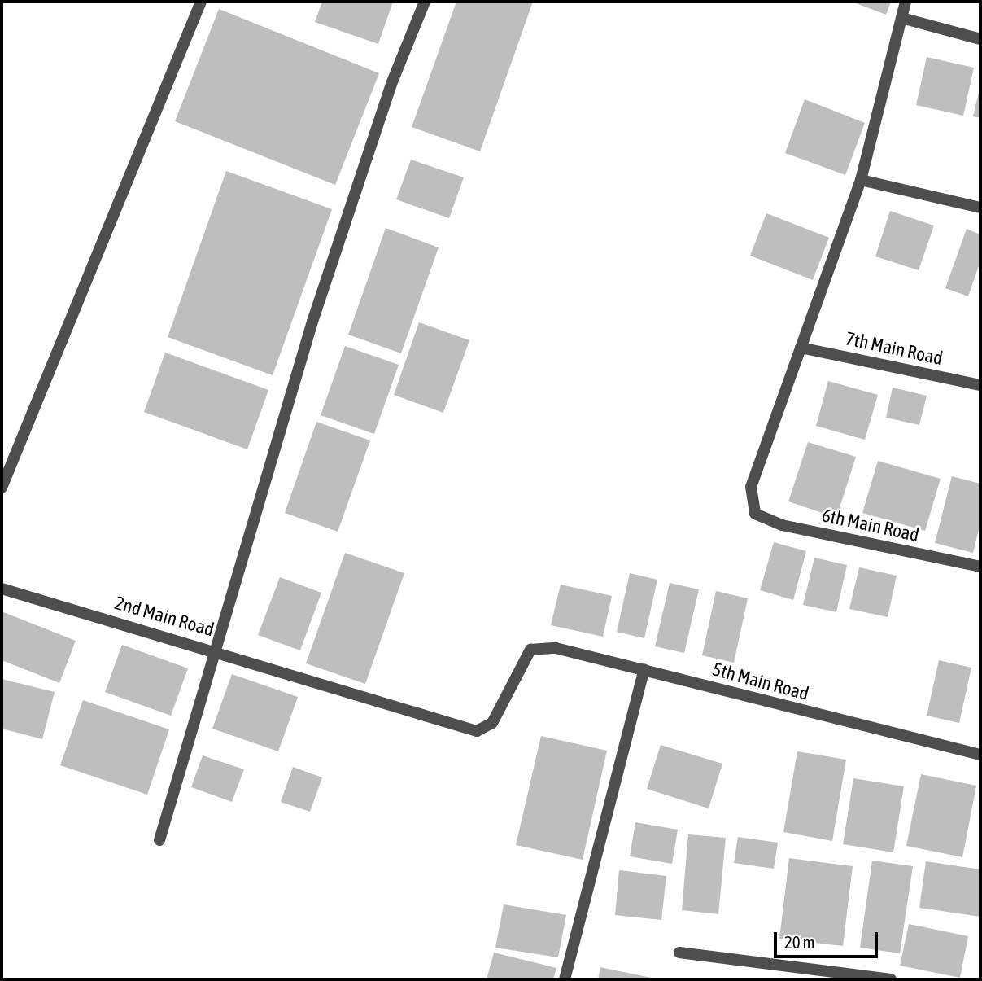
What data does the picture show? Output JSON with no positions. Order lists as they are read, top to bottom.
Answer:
{
  "streets": {
    "street": [
      "7th Main Road",
      "6th Main Road",
      "2nd Main Road",
      "5th Main Road"
    ]
  },
  "crossings": [
    ["7th Main Road", "6th Main Road"],
    ["2nd Main Road", "5th Main Road"]
  ],
  "scale_bar": "20 m"
}
